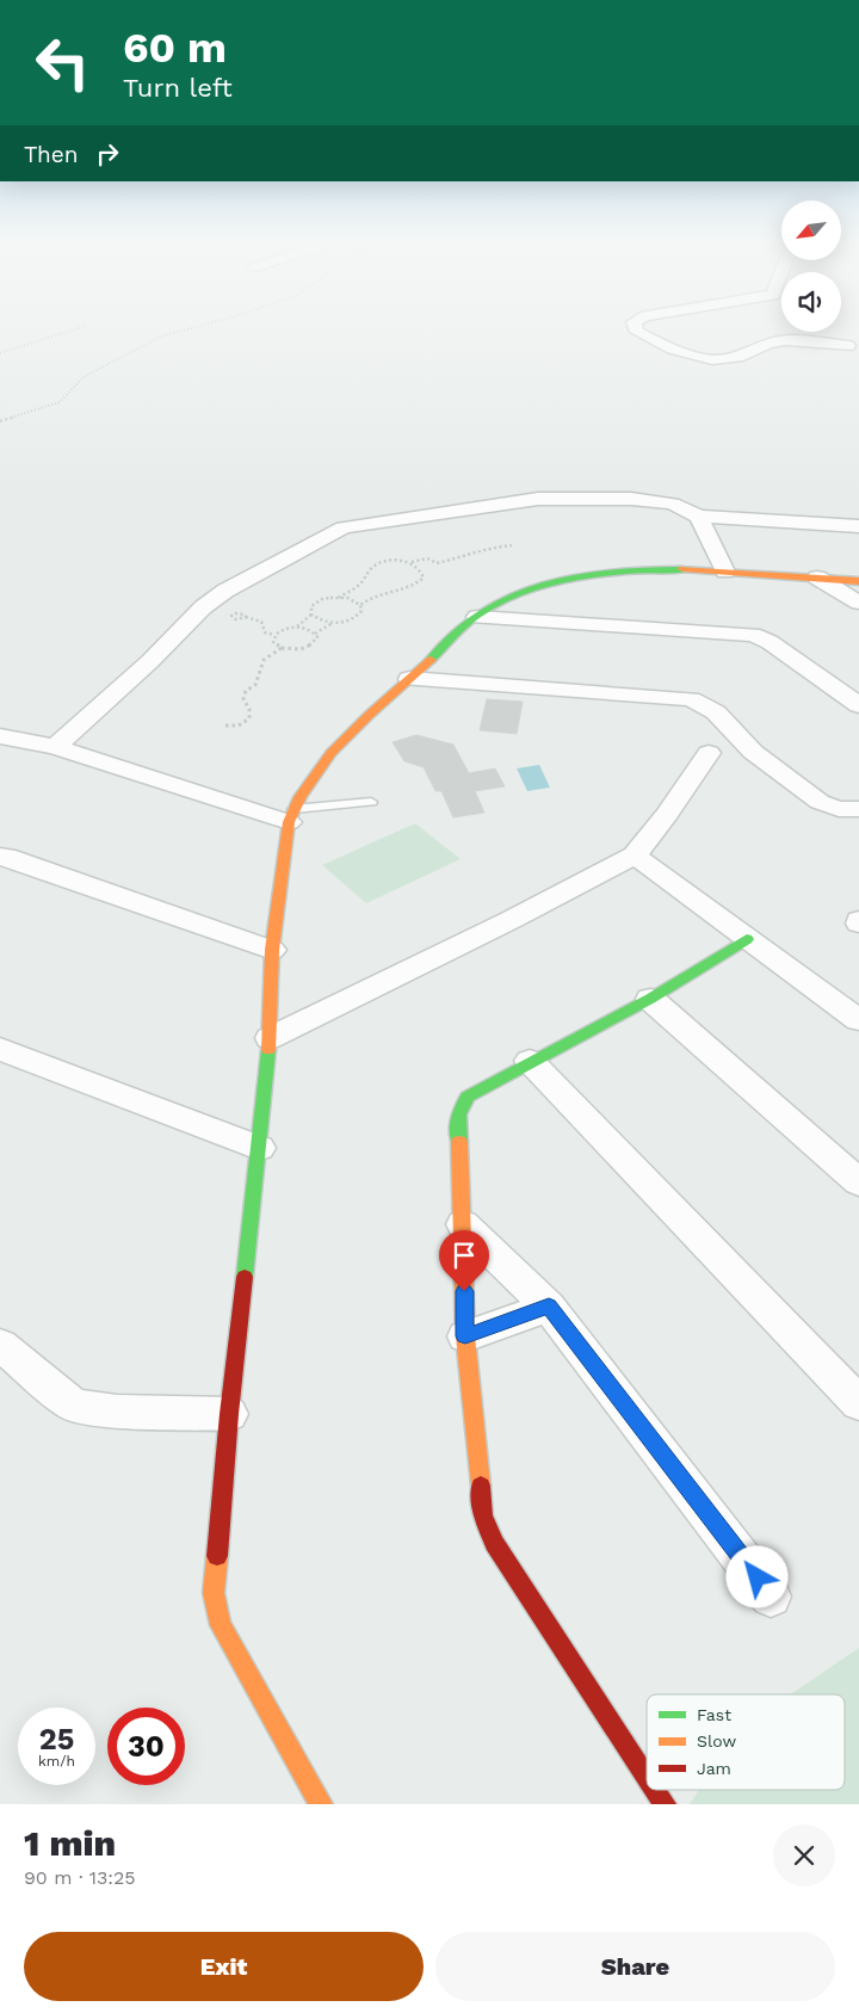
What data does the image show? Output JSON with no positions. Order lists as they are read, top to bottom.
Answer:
{
  "legend": ["Fast", "Slow", "Jam"],
  "north": "bottom left",
  "page": {
    "turn": ["60 m", "Turn left"],
    "then": "Then",
    "speed": "25 km/h",
    "limit": "30",
    "heading": ["1 min", "90 m · 13:25"],
    "buttons": ["Exit", "Share"]
  }
}
